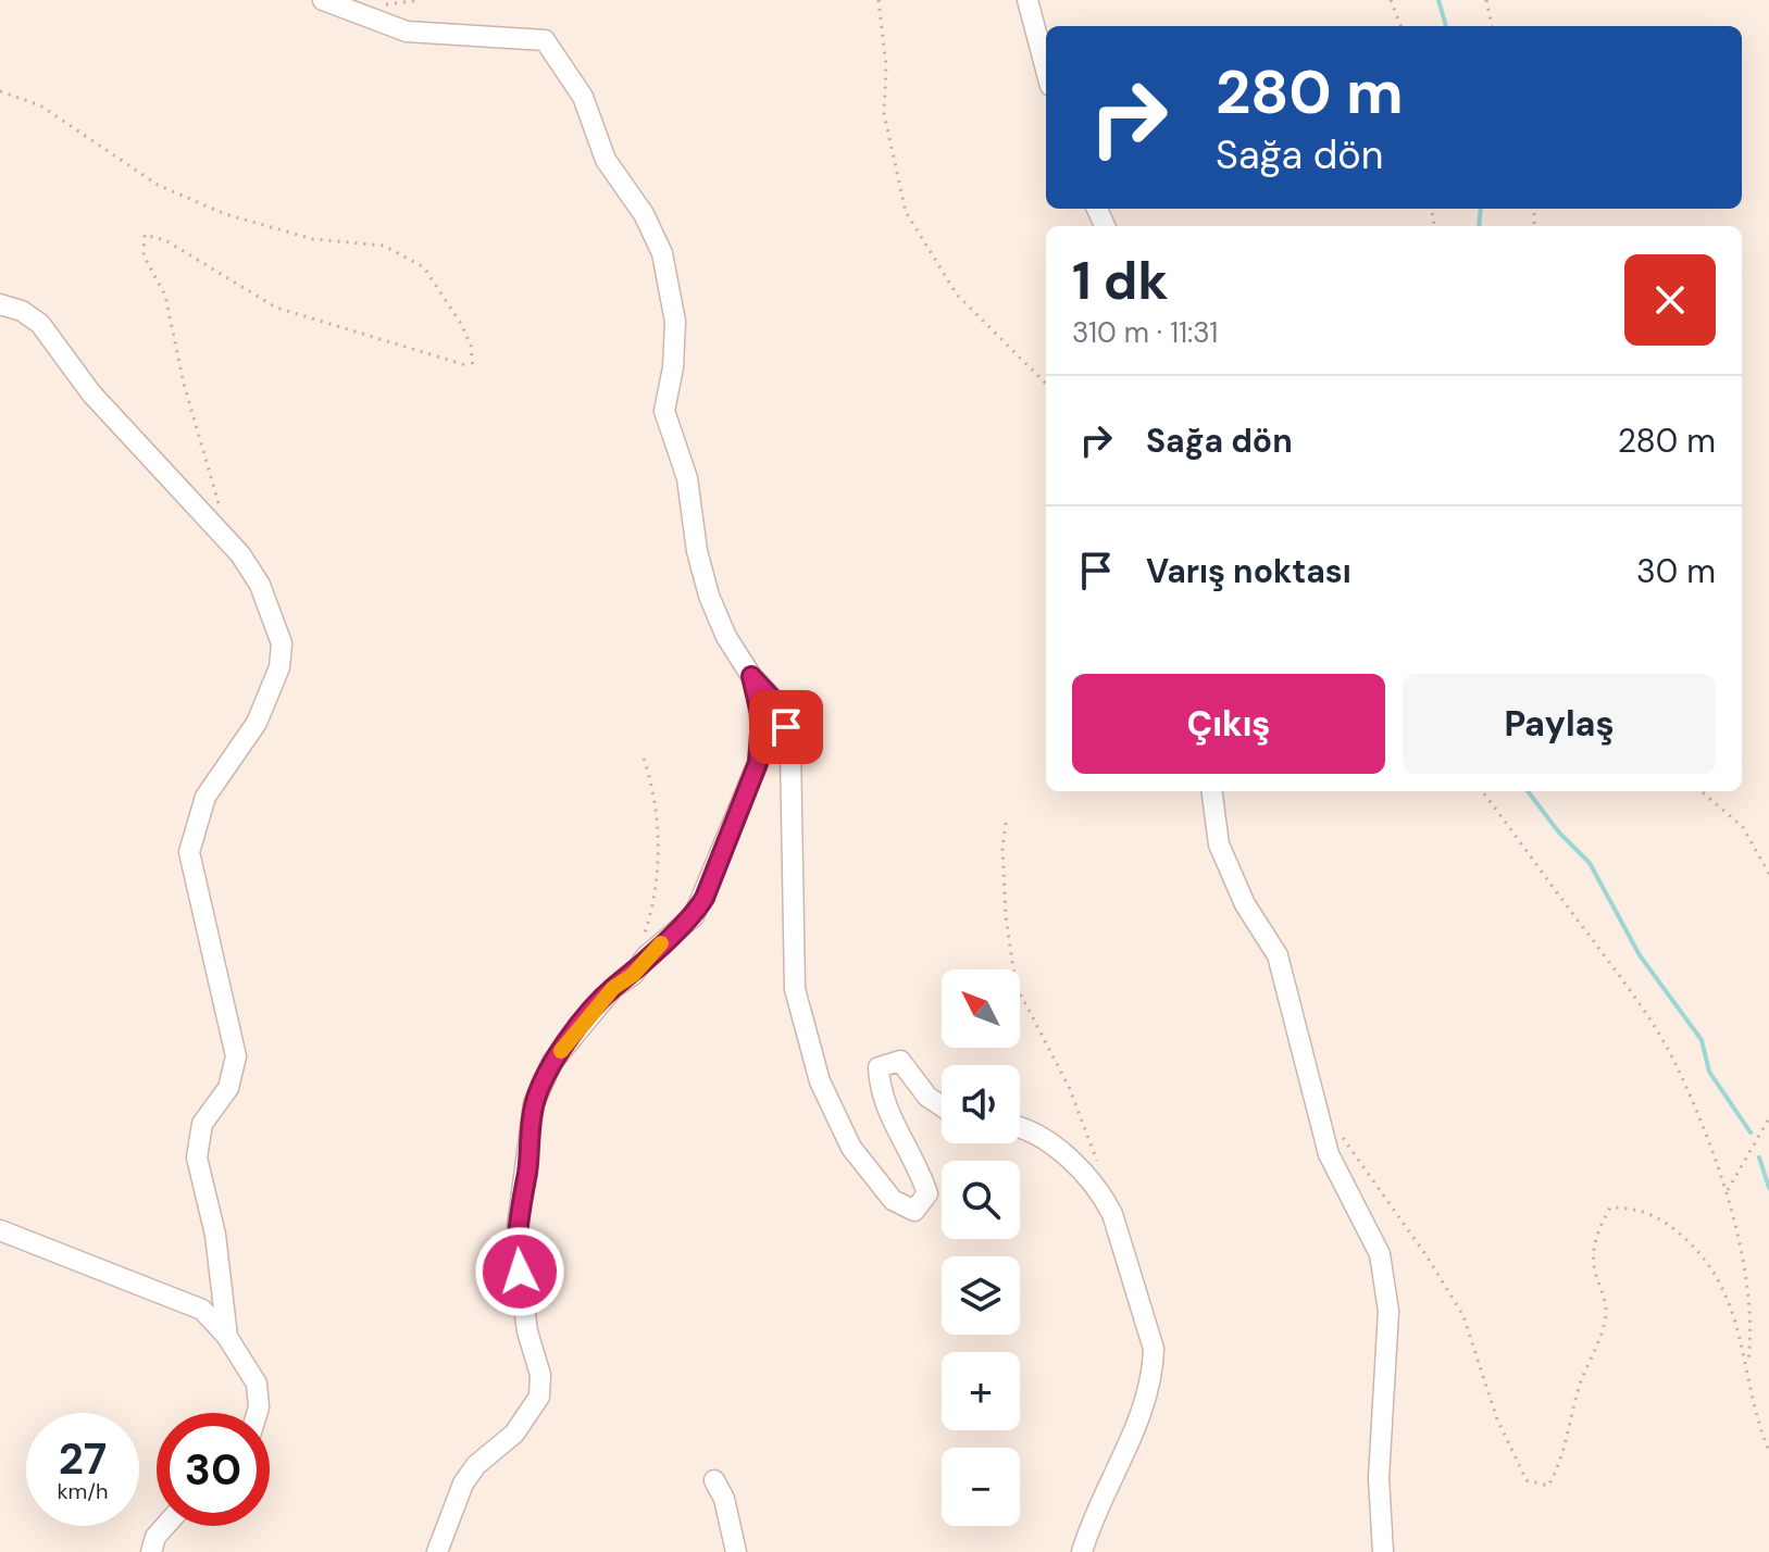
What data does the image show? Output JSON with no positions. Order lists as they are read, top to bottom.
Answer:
{
  "north": "top left",
  "page": {
    "turn": ["280 m", "Sağa dön"],
    "heading": ["1 dk", "310 m · 11:31"],
    "list": [
      {
        "name": "Sağa dön",
        "value": "280 m"
      },
      {
        "name": "Varış noktası",
        "value": "30 m"
      }
    ],
    "buttons": ["Çıkış", "Paylaş"],
    "map_buttons": ["+", "−"],
    "speed": "27 km/h",
    "limit": "30"
  }
}
